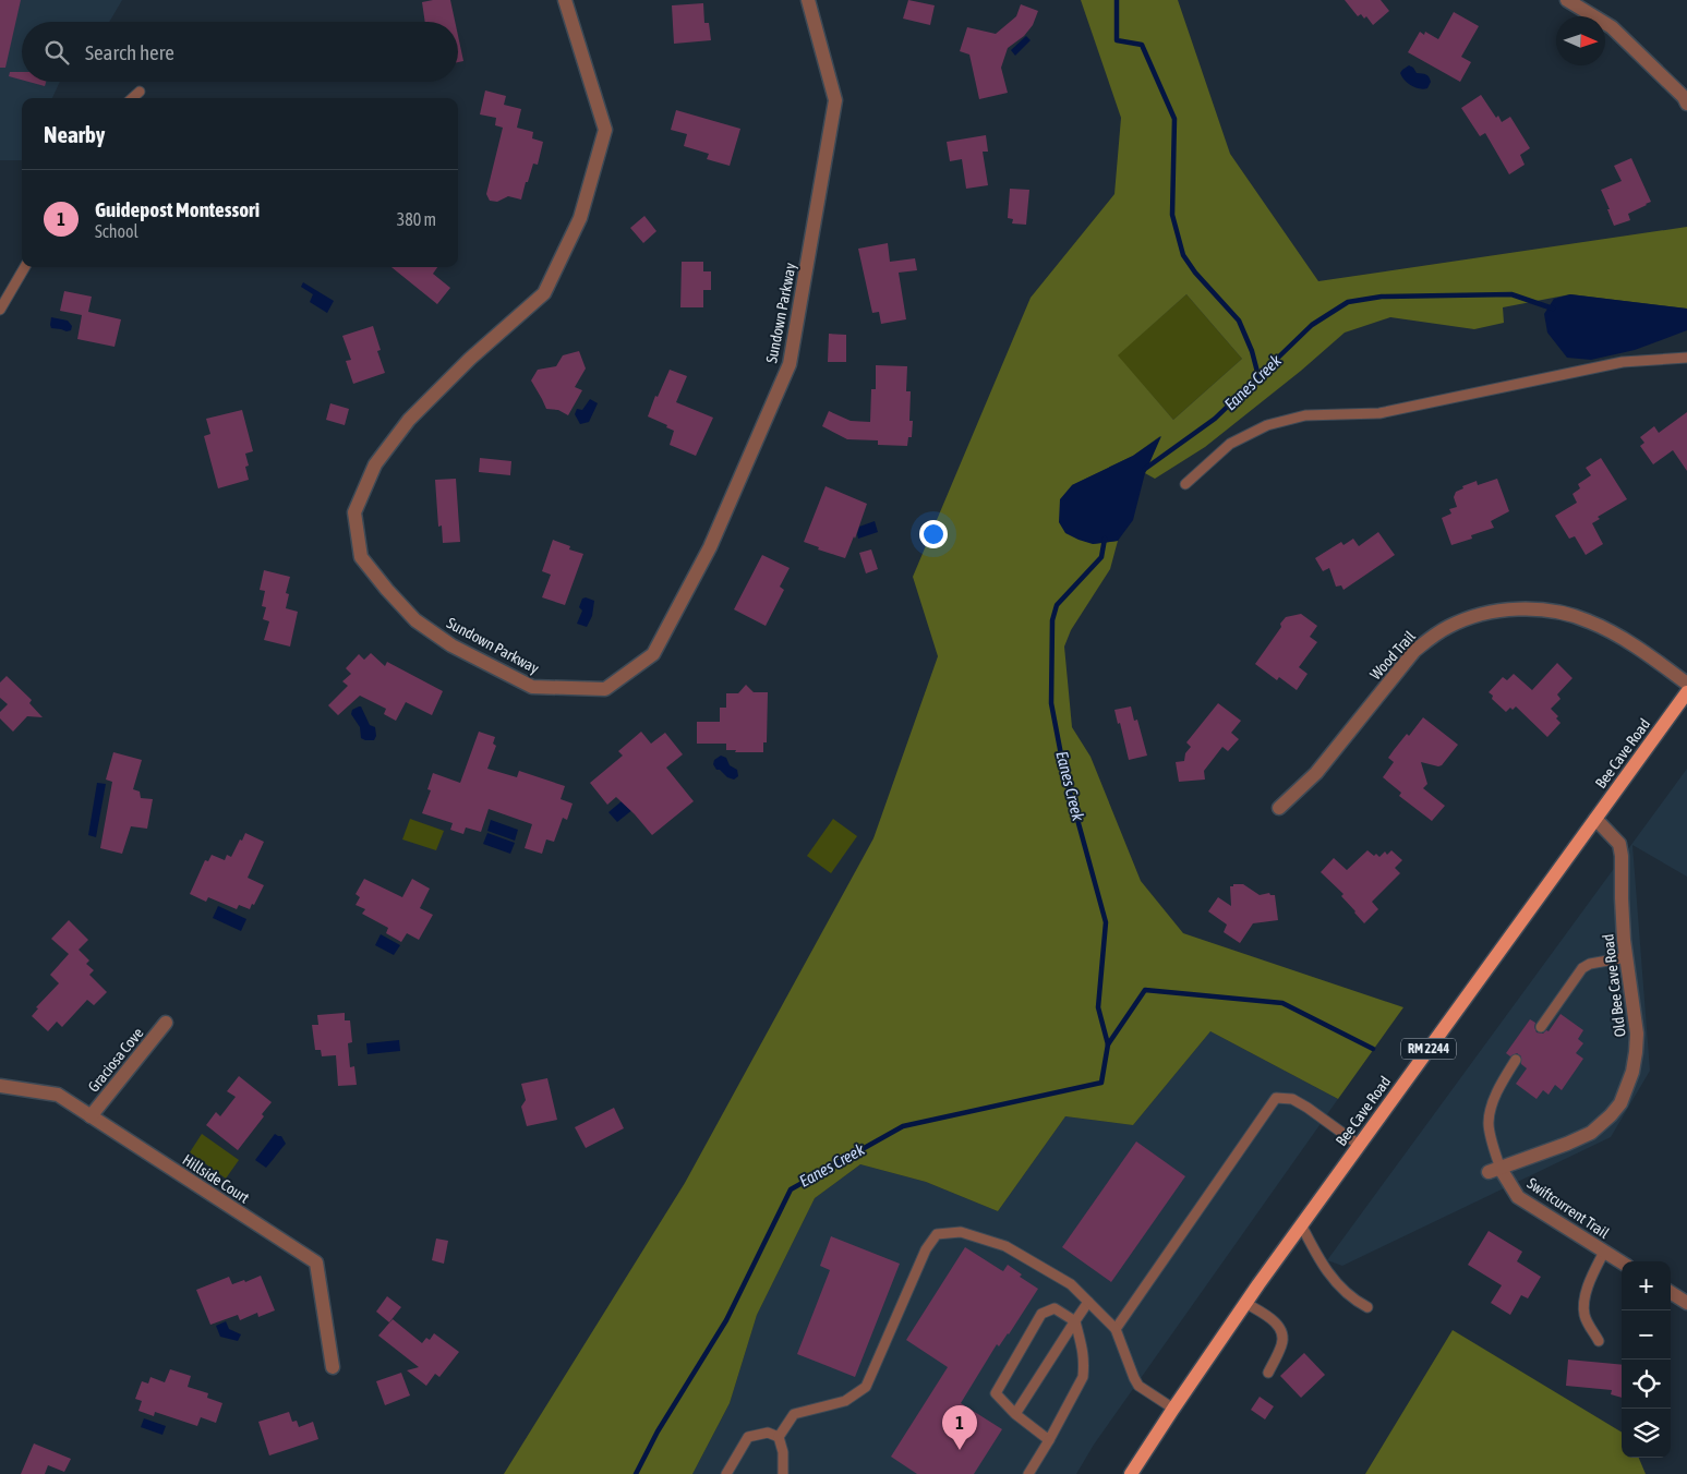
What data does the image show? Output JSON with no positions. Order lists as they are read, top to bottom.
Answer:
{
  "streets": {
    "main road": ["Bee Cave Road", "RM 2244"],
    "street": [
      "Sundown Parkway",
      "Wood Trail",
      "Old Bee Cave Road",
      "Graciosa Cove",
      "Hillside Court",
      "Swiftcurrent Trail"
    ]
  },
  "crossings": [
    ["Bee Cave Road", "Old Bee Cave Road"],
    ["Old Bee Cave Road", "Swiftcurrent Trail"],
    ["Graciosa Cove", "Hillside Court"]
  ],
  "water": ["Eanes Creek"],
  "north": "right",
  "page": {
    "search": "Search here",
    "heading": "Nearby",
    "list": [
      {
        "mark": "1",
        "name": "Guidepost Montessori",
        "note": "School",
        "value": "380 m"
      }
    ],
    "map_buttons": ["+", "−"],
    "pins": "1"
  }
}
